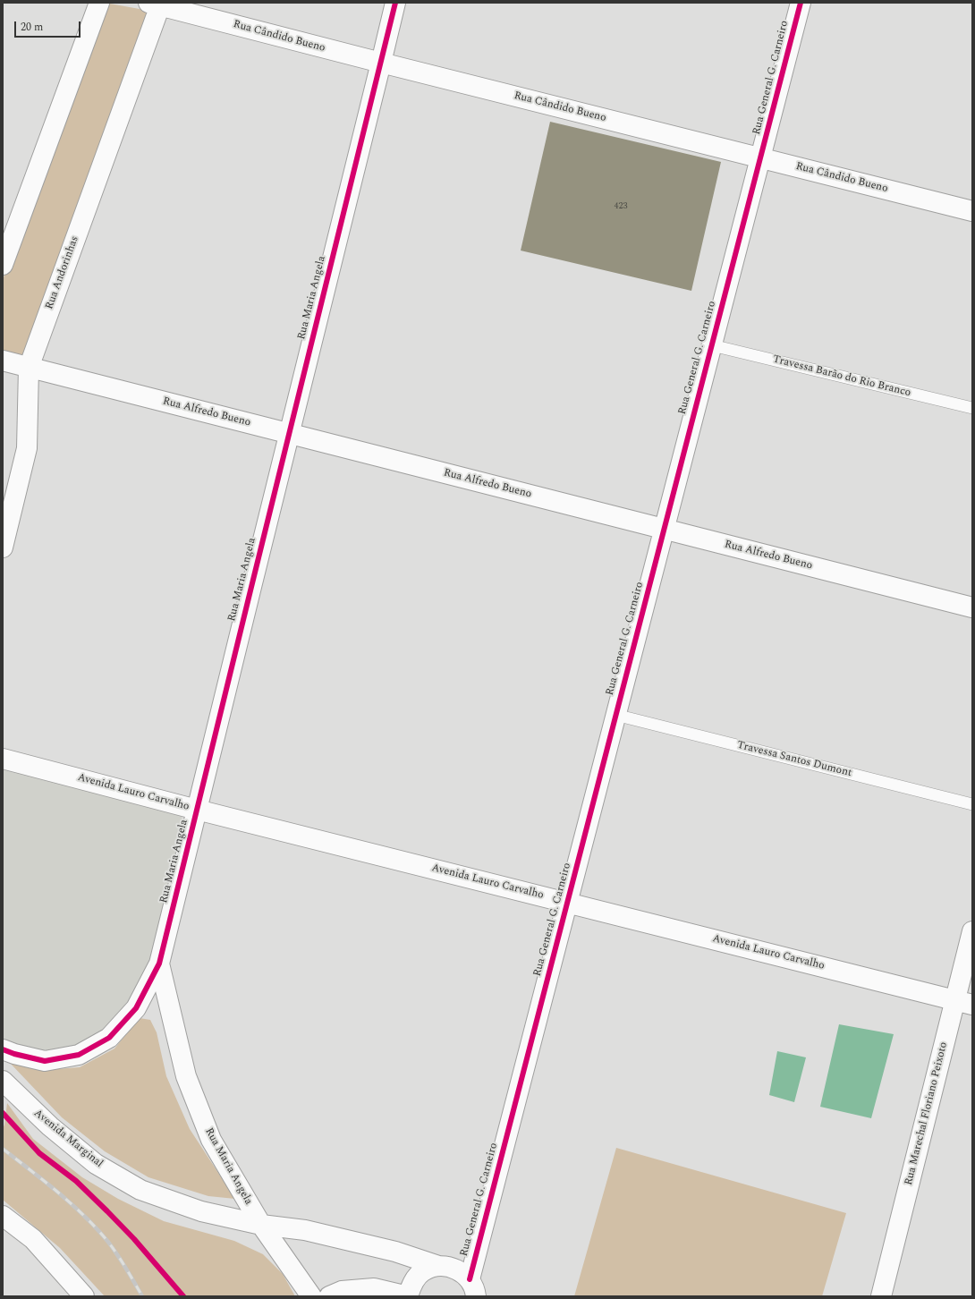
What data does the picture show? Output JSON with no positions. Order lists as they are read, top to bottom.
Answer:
{
  "streets": {
    "street": [
      "Rua Cândido Bueno",
      "Rua General G. Carneiro",
      "Rua Andorinhas",
      "Rua Maria Angela",
      "Rua Alfredo Bueno",
      "Avenida Lauro Carvalho",
      "Rua Marechal Floriano Peixoto",
      "Avenida Marginal"
    ],
    "lane": ["Travessa Barão do Rio Branco", "Travessa Santos Dumont"]
  },
  "crossings": [
    ["Rua Cândido Bueno", "Rua General G. Carneiro"],
    ["Rua Cândido Bueno", "Rua Andorinhas"],
    ["Rua Cândido Bueno", "Rua Maria Angela"],
    ["Rua General G. Carneiro", "Travessa Barão do Rio Branco"],
    ["Rua General G. Carneiro", "Rua Alfredo Bueno"],
    ["Rua General G. Carneiro", "Travessa Santos Dumont"],
    ["Rua General G. Carneiro", "Avenida Lauro Carvalho"],
    ["Rua General G. Carneiro", "Avenida Marginal"],
    ["Rua Andorinhas", "Rua Alfredo Bueno"],
    ["Rua Maria Angela", "Rua Alfredo Bueno"],
    ["Rua Maria Angela", "Avenida Lauro Carvalho"],
    ["Rua Maria Angela", "Avenida Marginal"],
    ["Avenida Lauro Carvalho", "Rua Marechal Floriano Peixoto"]
  ],
  "house_numbers": ["423"],
  "scale_bar": "20 m"
}
